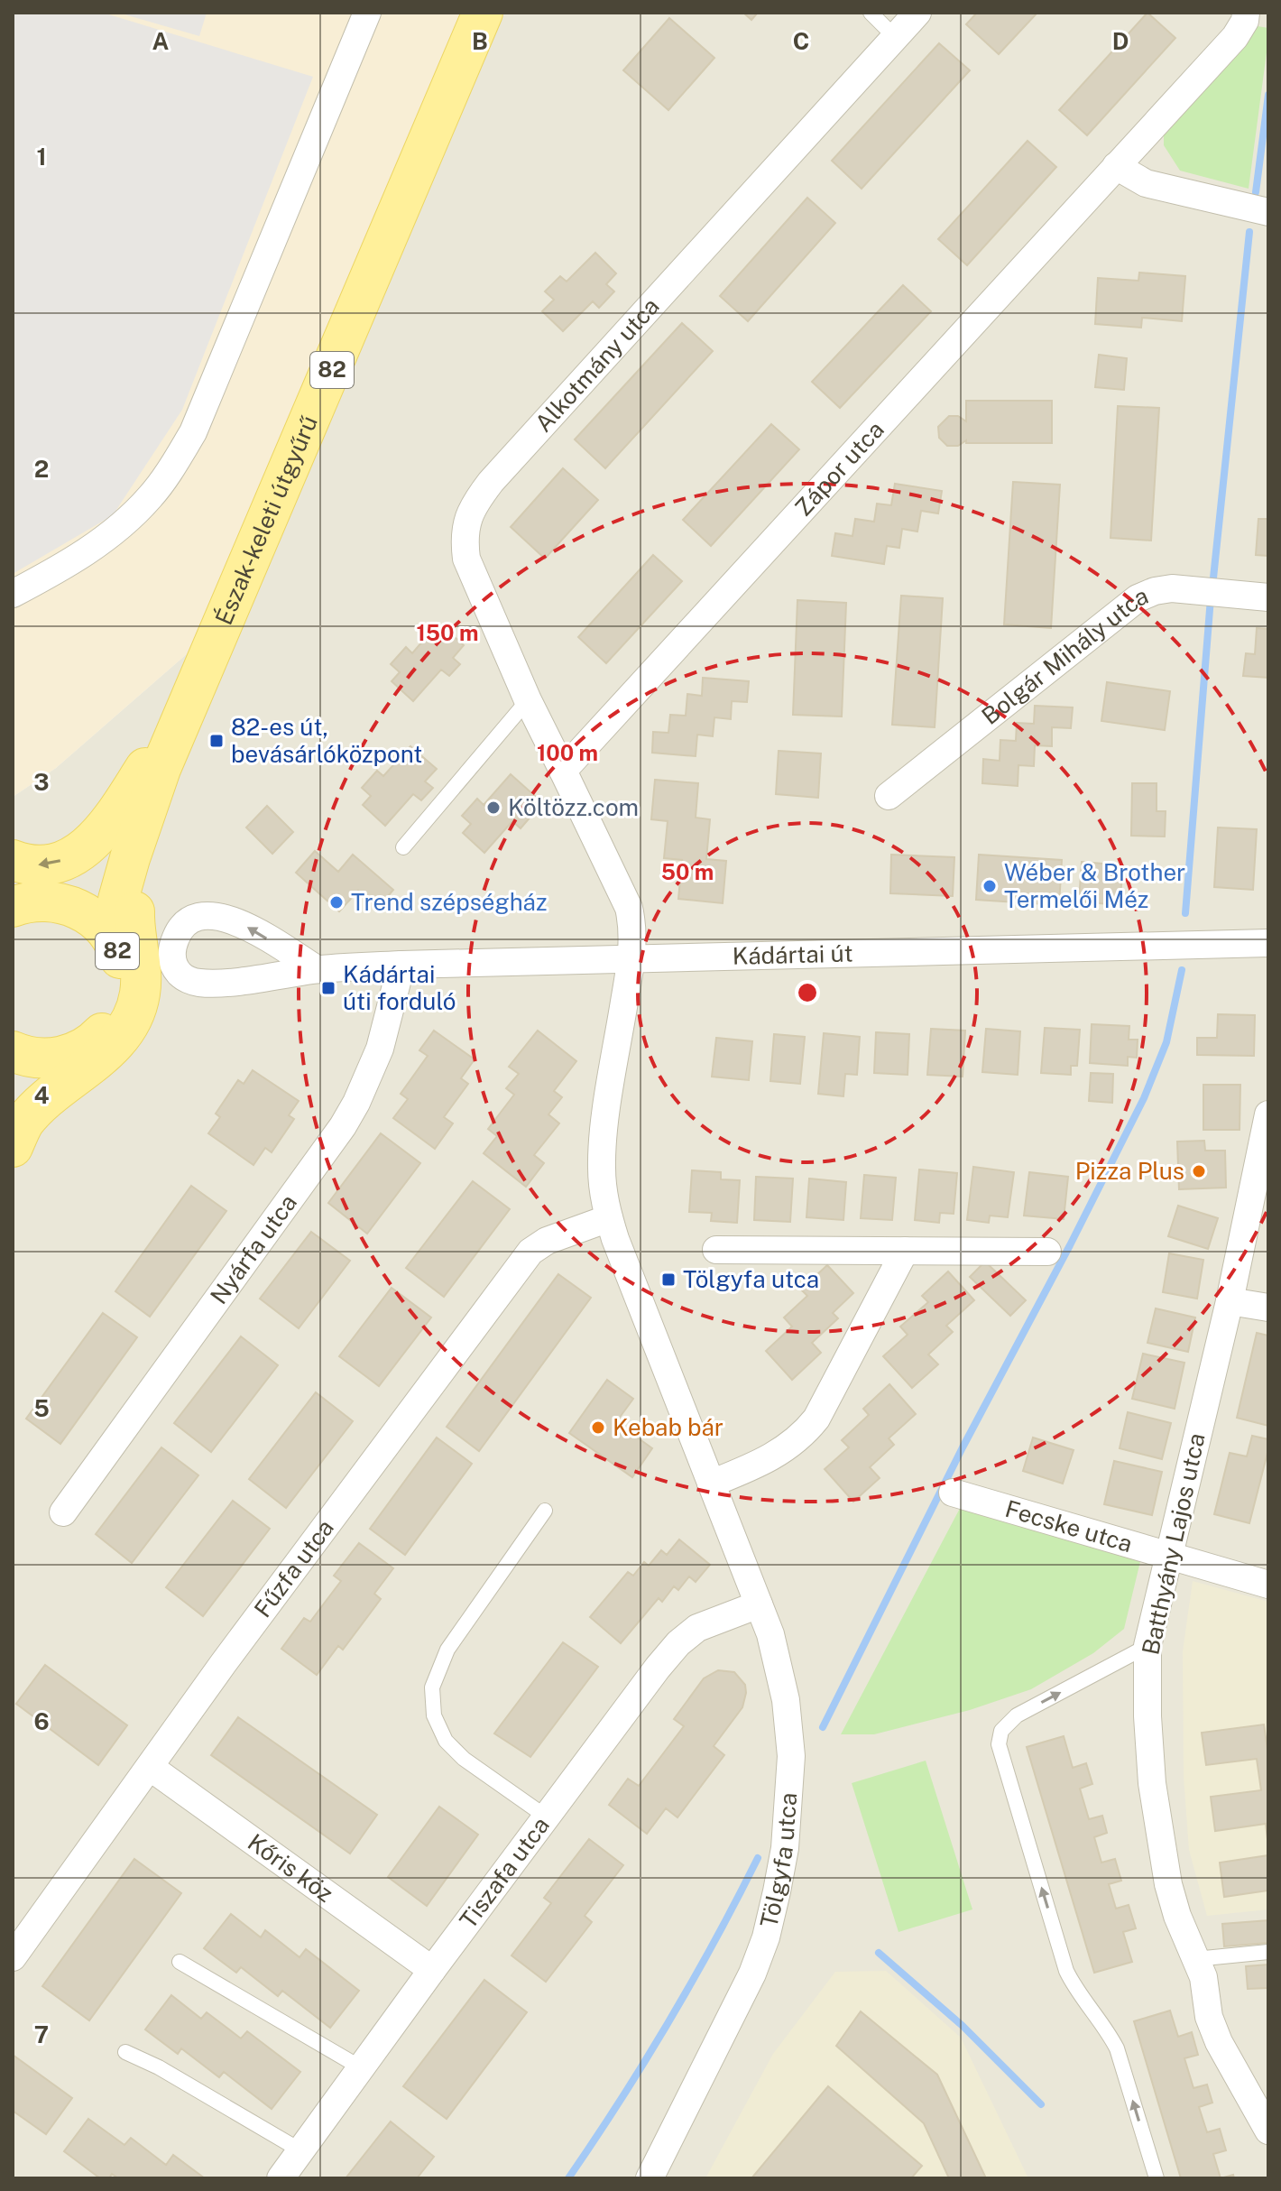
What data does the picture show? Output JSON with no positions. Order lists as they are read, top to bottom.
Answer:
{
  "streets": {
    "main road": ["82", "Észak-keleti útgyűrű"],
    "street": [
      "Alkotmány utca",
      "Zápor utca",
      "Bolgár Mihály utca",
      "Kádártai út",
      "Nyárfa utca",
      "Fecske utca",
      "Batthyány Lajos utca",
      "Fűzfa utca",
      "Tölgyfa utca",
      "Kőris köz",
      "Tiszafa utca"
    ]
  },
  "crossings": [
    ["Alkotmány utca", "Zápor utca"],
    ["82", "Észak-keleti útgyűrű"],
    ["Kádártai út", "Nyárfa utca"],
    ["Kádártai út", "Tölgyfa utca"],
    ["Fecske utca", "Batthyány Lajos utca"],
    ["Fűzfa utca", "Tölgyfa utca"],
    ["Fűzfa utca", "Kőris köz"],
    ["Tölgyfa utca", "Tiszafa utca"],
    ["Kőris köz", "Tiszafa utca"]
  ],
  "places": {
    "transit": ["82-es út, bevásárlóközpont", "Kádártai úti forduló", "Tölgyfa utca"],
    "other": [
      "Költözz.com",
      "Wéber & Brother Termelői Méz",
      "Trend szépségház",
      "Pizza Plus",
      "Kebab bár"
    ]
  },
  "grid": {
    "columns": [
      "A",
      "B",
      "C",
      "D"
    ],
    "rows": [
      "1",
      "2",
      "3",
      "4",
      "5",
      "6",
      "7"
    ]
  },
  "rings": ["150 m", "100 m", "50 m"]
}
